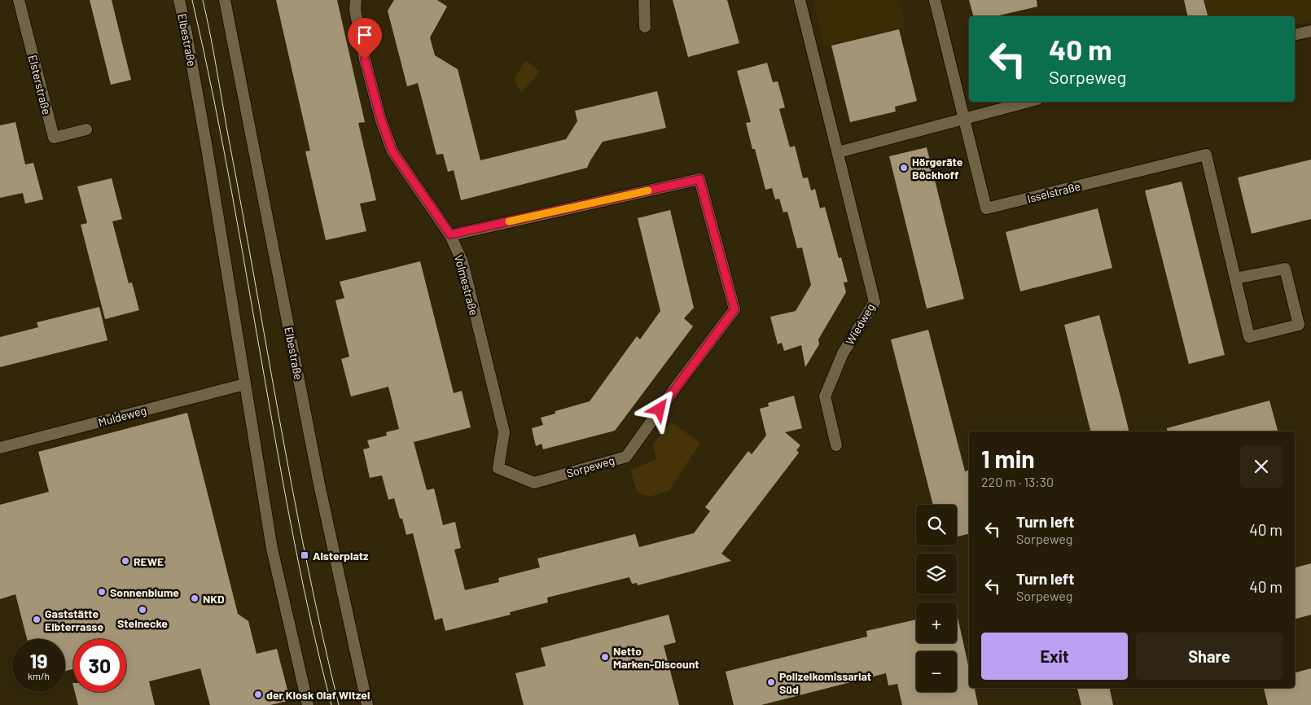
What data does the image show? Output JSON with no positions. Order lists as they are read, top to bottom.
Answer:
{
  "streets": {
    "street": [
      "Elbestraße",
      "Elsterstraße",
      "Isselstraße",
      "Volmestraße",
      "Wiedweg",
      "Muldeweg",
      "Sorpeweg"
    ]
  },
  "crossings": [
    ["Elbestraße", "Muldeweg"],
    ["Volmestraße", "Sorpeweg"]
  ],
  "places": {
    "other": [
      "Hörgeräte Böckhoff",
      "REWE",
      "Sonnenblume",
      "NKD",
      "Steinecke",
      "Gaststätte Elbterrasse",
      "Netto Marken-Discount",
      "Polizeikomissariat Süd",
      "der Kiosk Olaf Witzel"
    ],
    "transit": ["Alsterplatz"]
  },
  "page": {
    "turn": ["40 m", "Sorpeweg"],
    "heading": ["1 min", "220 m · 13:30"],
    "list": [
      {
        "name": "Turn left",
        "note": "Sorpeweg",
        "value": "40 m"
      },
      {
        "name": "Turn left",
        "note": "Sorpeweg",
        "value": "40 m"
      }
    ],
    "map_buttons": ["+", "−"],
    "buttons": ["Exit", "Share"],
    "speed": "19 km/h",
    "limit": "30"
  }
}
